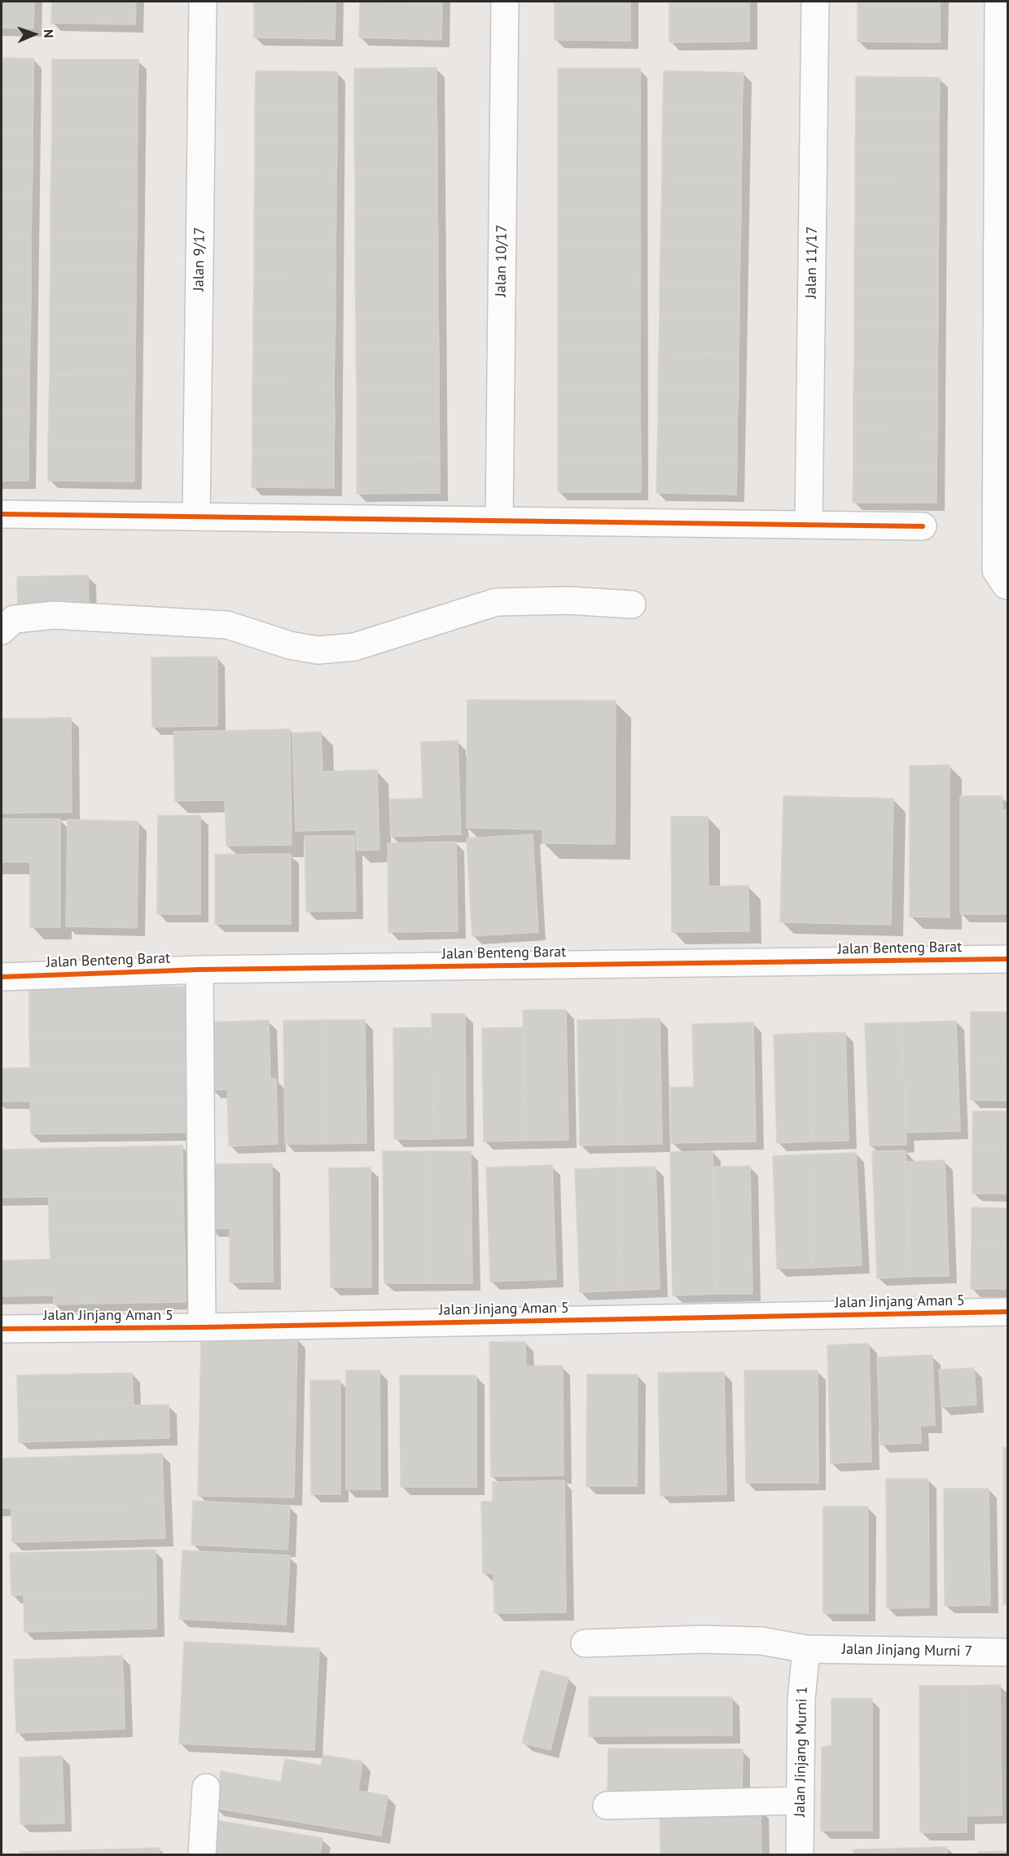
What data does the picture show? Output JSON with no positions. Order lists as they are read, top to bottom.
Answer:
{
  "streets": {
    "street": [
      "Jalan 9/17",
      "Jalan 10/17",
      "Jalan 11/17",
      "Jalan Benteng Barat",
      "Jalan Jinjang Aman 5",
      "Jalan Jinjang Murni 7",
      "Jalan Jinjang Murni 1"
    ]
  },
  "crossings": [
    ["Jalan Jinjang Murni 7", "Jalan Jinjang Murni 1"]
  ],
  "north": "right"
}
